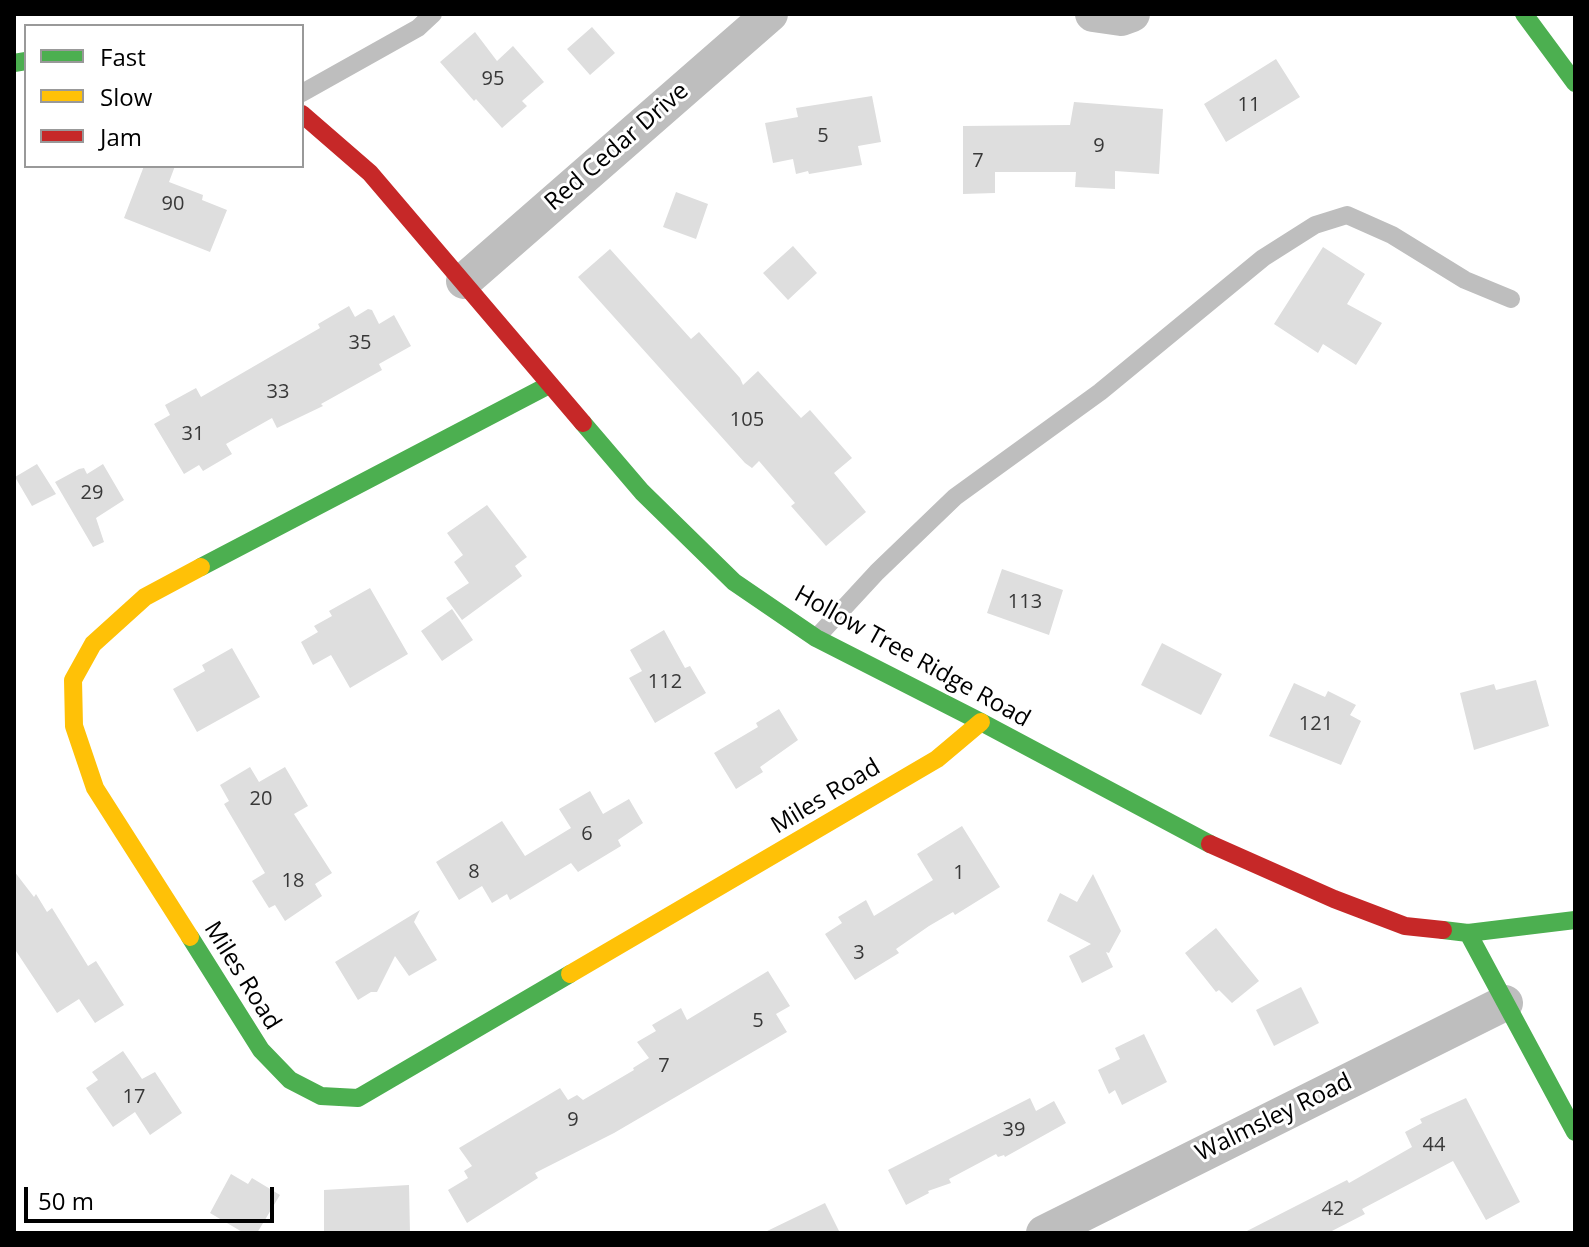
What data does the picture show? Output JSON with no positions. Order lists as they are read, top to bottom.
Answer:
{
  "streets": {
    "main road": ["Hollow Tree Ridge Road", "Miles Road"],
    "street": ["Red Cedar Drive", "Walmsley Road"]
  },
  "crossings": [
    ["Red Cedar Drive", "Hollow Tree Ridge Road"],
    ["Hollow Tree Ridge Road", "Miles Road"]
  ],
  "house_numbers": [
    "95",
    "11",
    "5",
    "9",
    "7",
    "90",
    "35",
    "33",
    "105",
    "31",
    "29",
    "113",
    "112",
    "121",
    "20",
    "6",
    "8",
    "1",
    "18",
    "3",
    "5",
    "7",
    "17",
    "9",
    "39",
    "44",
    "42"
  ],
  "legend": ["Fast", "Slow", "Jam"],
  "scale_bar": "50 m"
}
